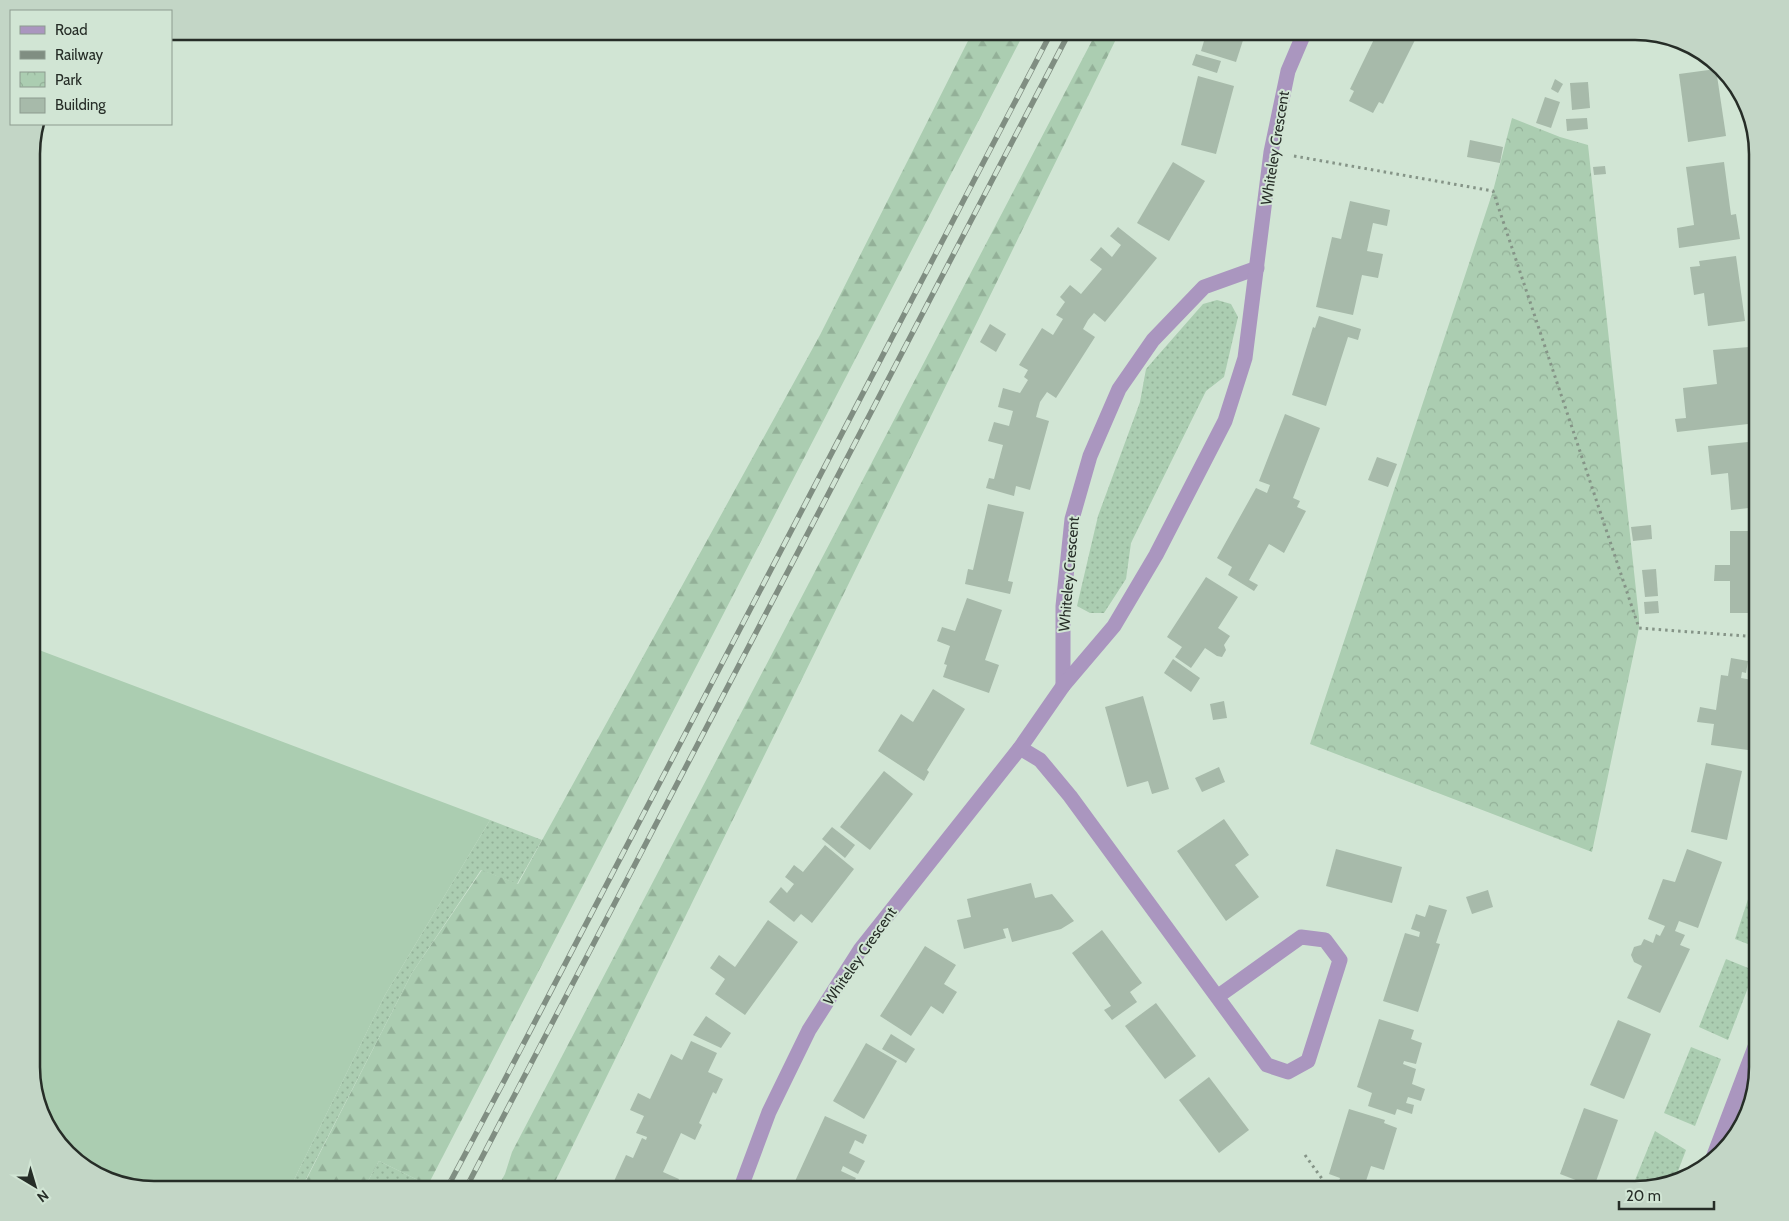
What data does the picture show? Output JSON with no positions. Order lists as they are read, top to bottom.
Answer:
{
  "streets": {
    "street": ["Whiteley Crescent"]
  },
  "legend": [
    "Road",
    "Railway",
    "Park",
    "Building"
  ],
  "scale_bar": "20 m",
  "north": "bottom right"
}
